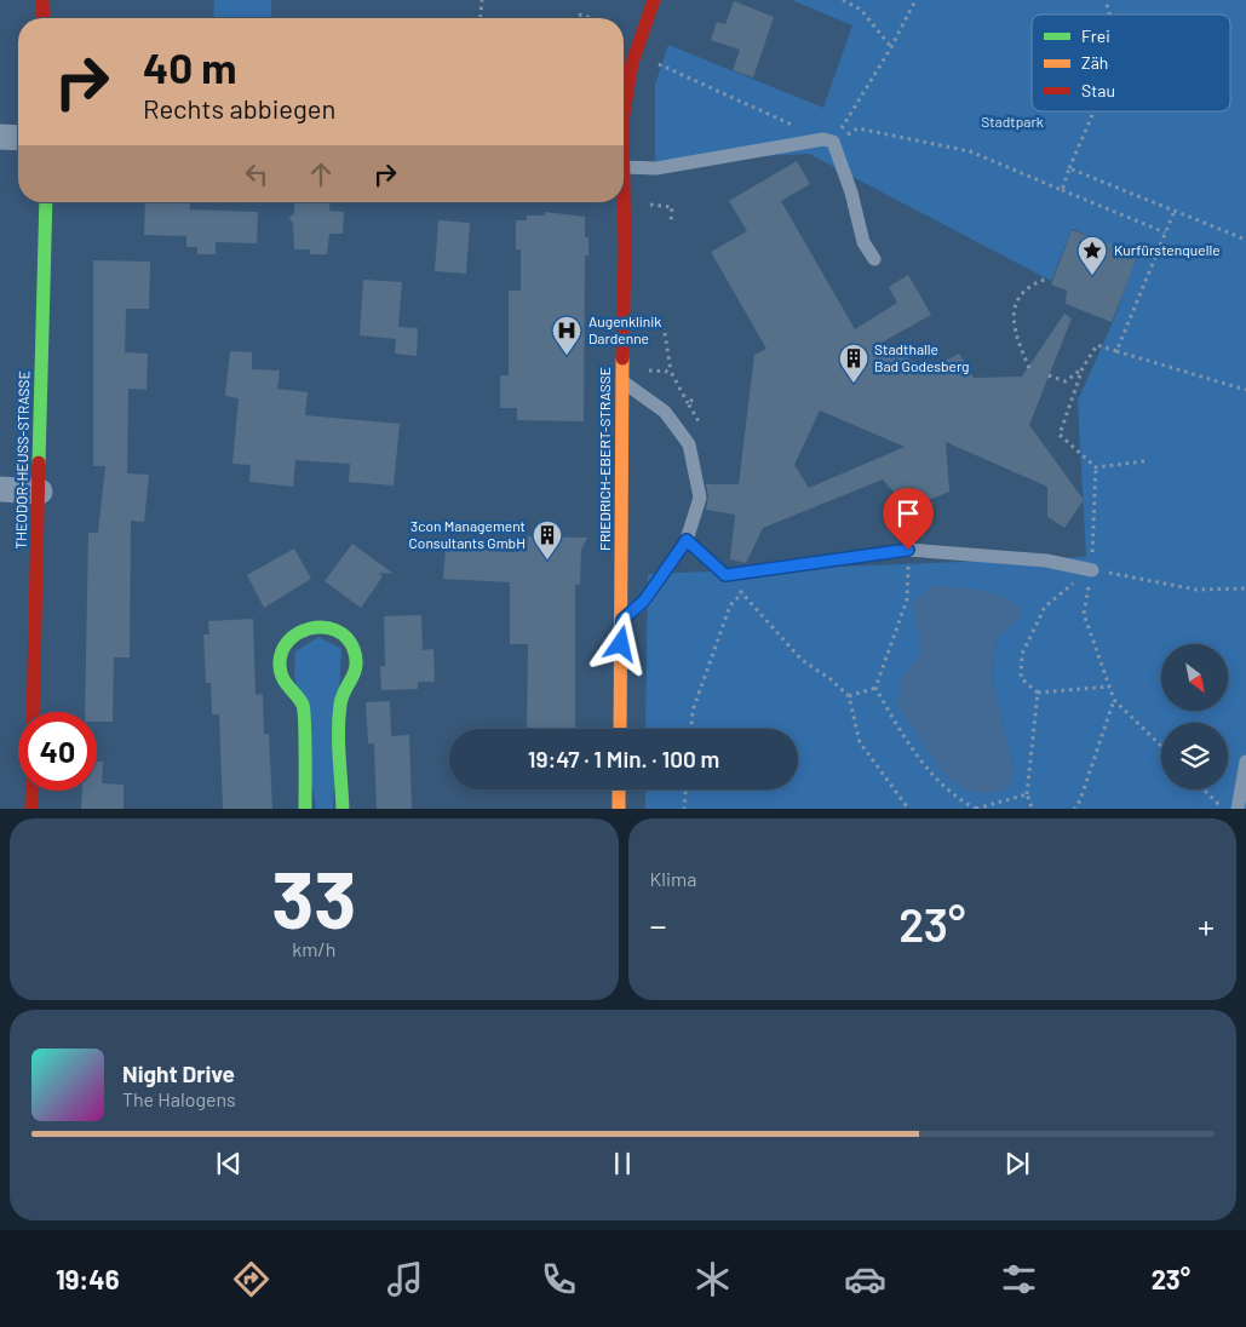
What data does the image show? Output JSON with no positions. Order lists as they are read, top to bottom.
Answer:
{
  "streets": {
    "street": ["FRIEDRICH-EBERT-STRASSE", "THEODOR-HEUSS-STRASSE"]
  },
  "parks": ["Stadtpark"],
  "places": {
    "place": ["Kurfürstenquelle"],
    "hospital": ["Augenklinik Dardenne"],
    "building": ["Stadthalle Bad Godesberg", "3con Management Consultants GmbH"]
  },
  "legend": ["Frei", "Zäh", "Stau"],
  "north": "bottom right",
  "page": {
    "turn": ["40 m", "Rechts abbiegen"],
    "limit": "40",
    "trip": "19:47 · 1 Min. · 100 m",
    "tile": [
      ["33", "km/h"],
      "Klima"
    ],
    "heat": ["−", "23°", "+"],
    "song": ["Night Drive", "The Halogens"],
    "tabs": ["19:46", "23°"]
  }
}
